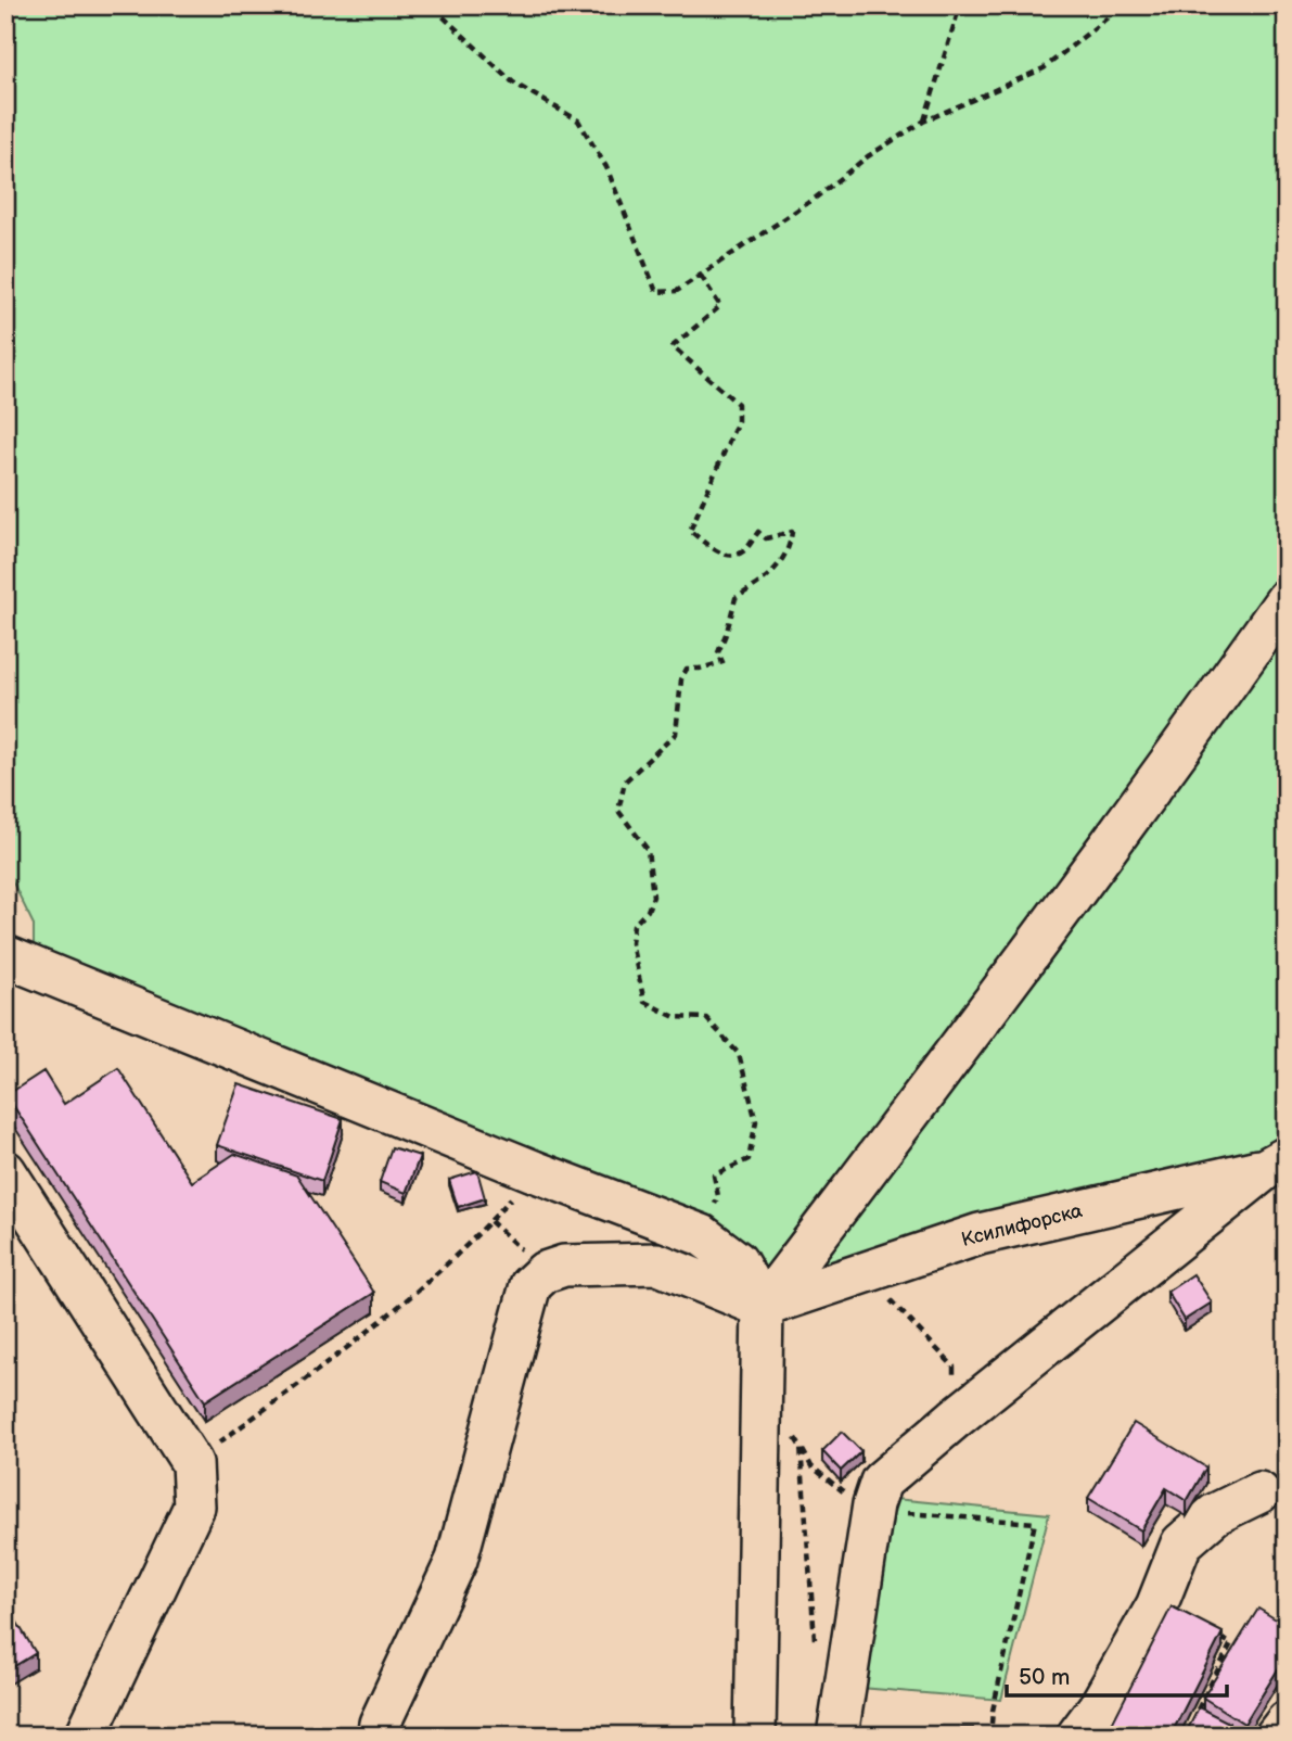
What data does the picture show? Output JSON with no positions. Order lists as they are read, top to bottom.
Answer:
{
  "streets": {
    "street": ["Ксилифорска"]
  },
  "scale_bar": "50 m"
}
